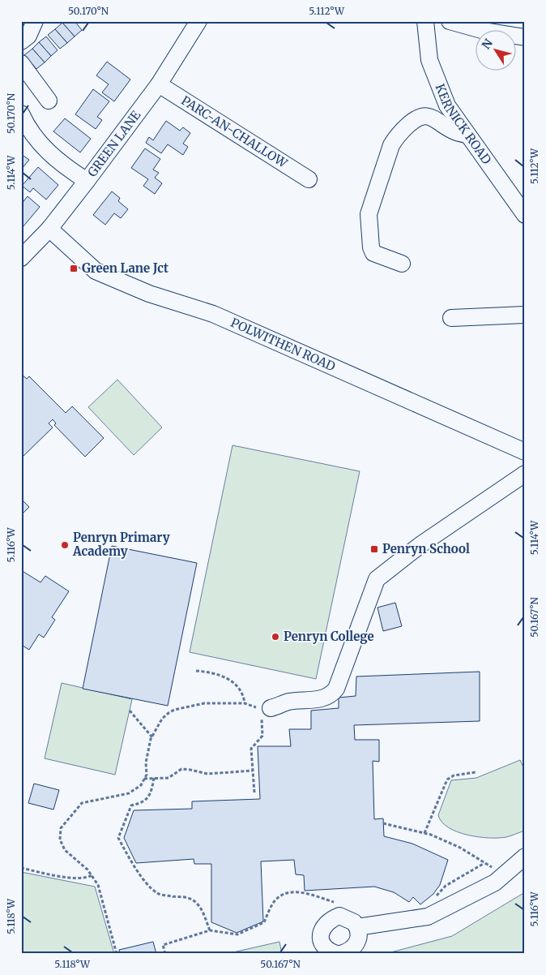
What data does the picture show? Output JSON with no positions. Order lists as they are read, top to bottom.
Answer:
{
  "streets": {
    "street": [
      "KERNICK ROAD",
      "PARC-AN-CHALLOW",
      "GREEN LANE",
      "POLWITHEN ROAD"
    ]
  },
  "crossings": [
    ["PARC-AN-CHALLOW", "GREEN LANE"],
    ["GREEN LANE", "POLWITHEN ROAD"]
  ],
  "places": {
    "transit": ["Green Lane Jct", "Penryn School"],
    "other": ["Penryn Primary Academy", "Penryn College"]
  },
  "north": "top left",
  "coordinates": [
    "50.170°N",
    "5.112°W",
    "5.114°W",
    "5.116°W",
    "50.167°N",
    "5.118°W"
  ]
}
